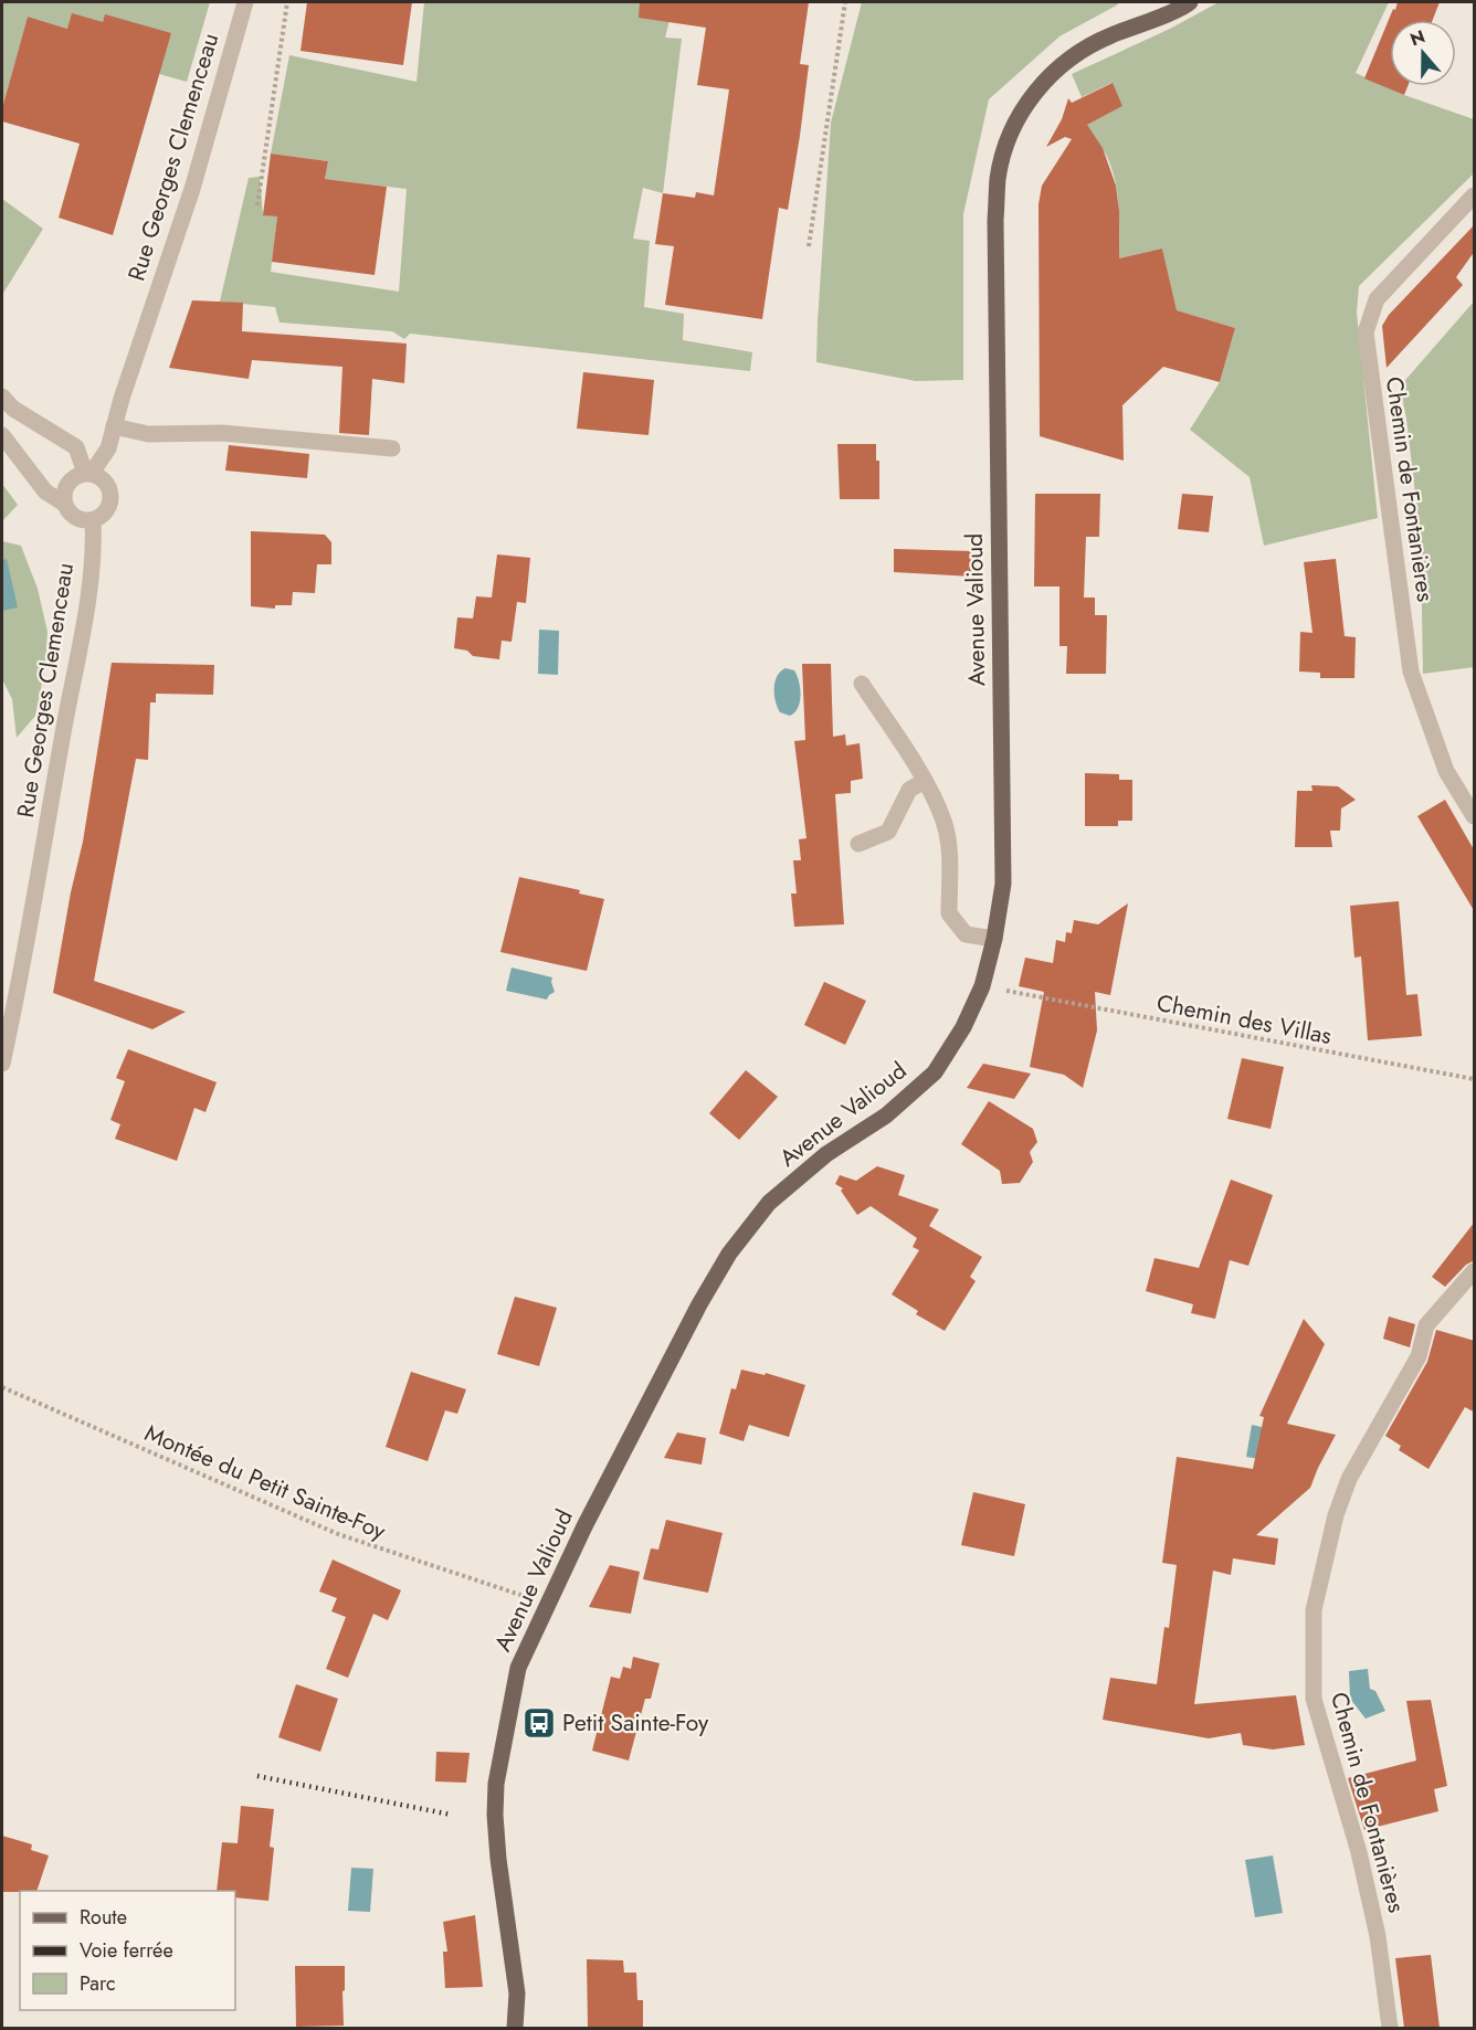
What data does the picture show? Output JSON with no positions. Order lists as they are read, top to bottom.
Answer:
{
  "streets": {
    "main road": ["Avenue Valioud"],
    "street": ["Rue Georges Clemenceau", "Chemin de Fontanières"],
    "path": ["Chemin des Villas", "Montée du Petit Sainte-Foy"]
  },
  "places": {
    "bus stop": ["Petit Sainte-Foy"]
  },
  "legend": ["Route", "Voie ferrée", "Parc"],
  "north": "top"
}
